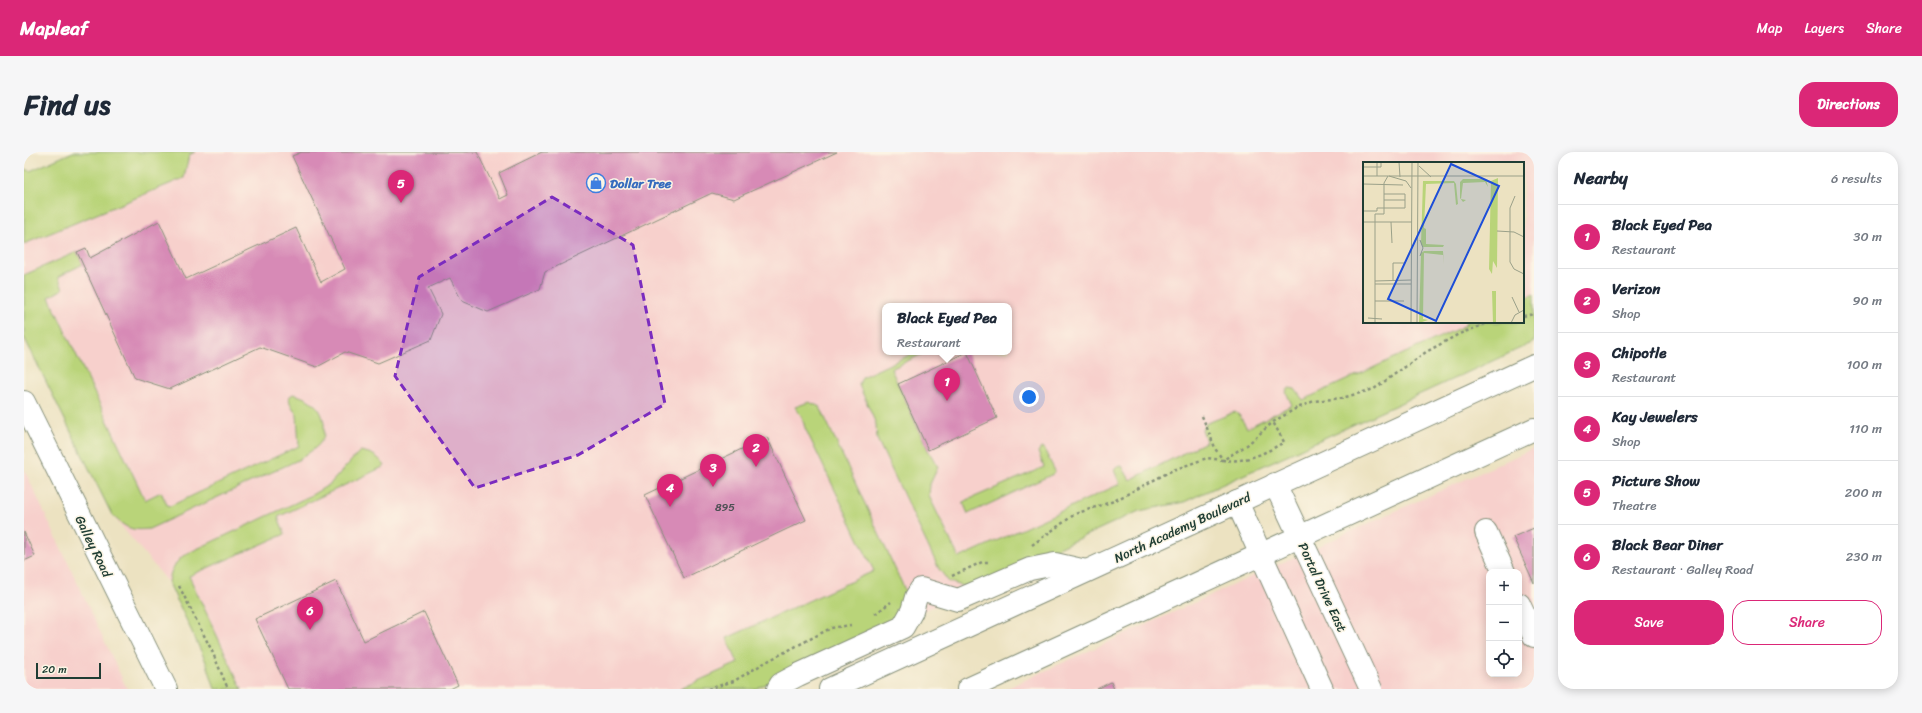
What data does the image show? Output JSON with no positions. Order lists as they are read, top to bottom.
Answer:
{
  "streets": {
    "main road": ["North Academy Boulevard", "Galley Road", "Portal Drive East"]
  },
  "crossings": [
    ["North Academy Boulevard", "Portal Drive East"]
  ],
  "places": {
    "shop": ["Dollar Tree"]
  },
  "house_numbers": ["895"],
  "scale_bar": "20 m",
  "page": {
    "header": "Mapleaf",
    "nav": ["Map", "Layers", "Share"],
    "title": "Find us",
    "buttons": [
      "Directions",
      ["Save", "Share"]
    ],
    "heading": ["Nearby", "6 results"],
    "pins": [
      "5",
      "1",
      "2",
      "3",
      "4",
      "6"
    ],
    "list": [
      {
        "mark": "1",
        "name": "Black Eyed Pea",
        "note": "Restaurant",
        "value": "30 m"
      },
      {
        "mark": "2",
        "name": "Verizon",
        "note": "Shop",
        "value": "90 m"
      },
      {
        "mark": "3",
        "name": "Chipotle",
        "note": "Restaurant",
        "value": "100 m"
      },
      {
        "mark": "4",
        "name": "Kay Jewelers",
        "note": "Shop",
        "value": "110 m"
      },
      {
        "mark": "5",
        "name": "Picture Show",
        "note": "Theatre",
        "value": "200 m"
      },
      {
        "mark": "6",
        "name": "Black Bear Diner",
        "note": "Restaurant · Galley Road",
        "value": "230 m"
      }
    ],
    "popup": ["Black Eyed Pea", "Restaurant"],
    "map_buttons": ["+", "−"],
    "scale": "20 m"
  }
}
